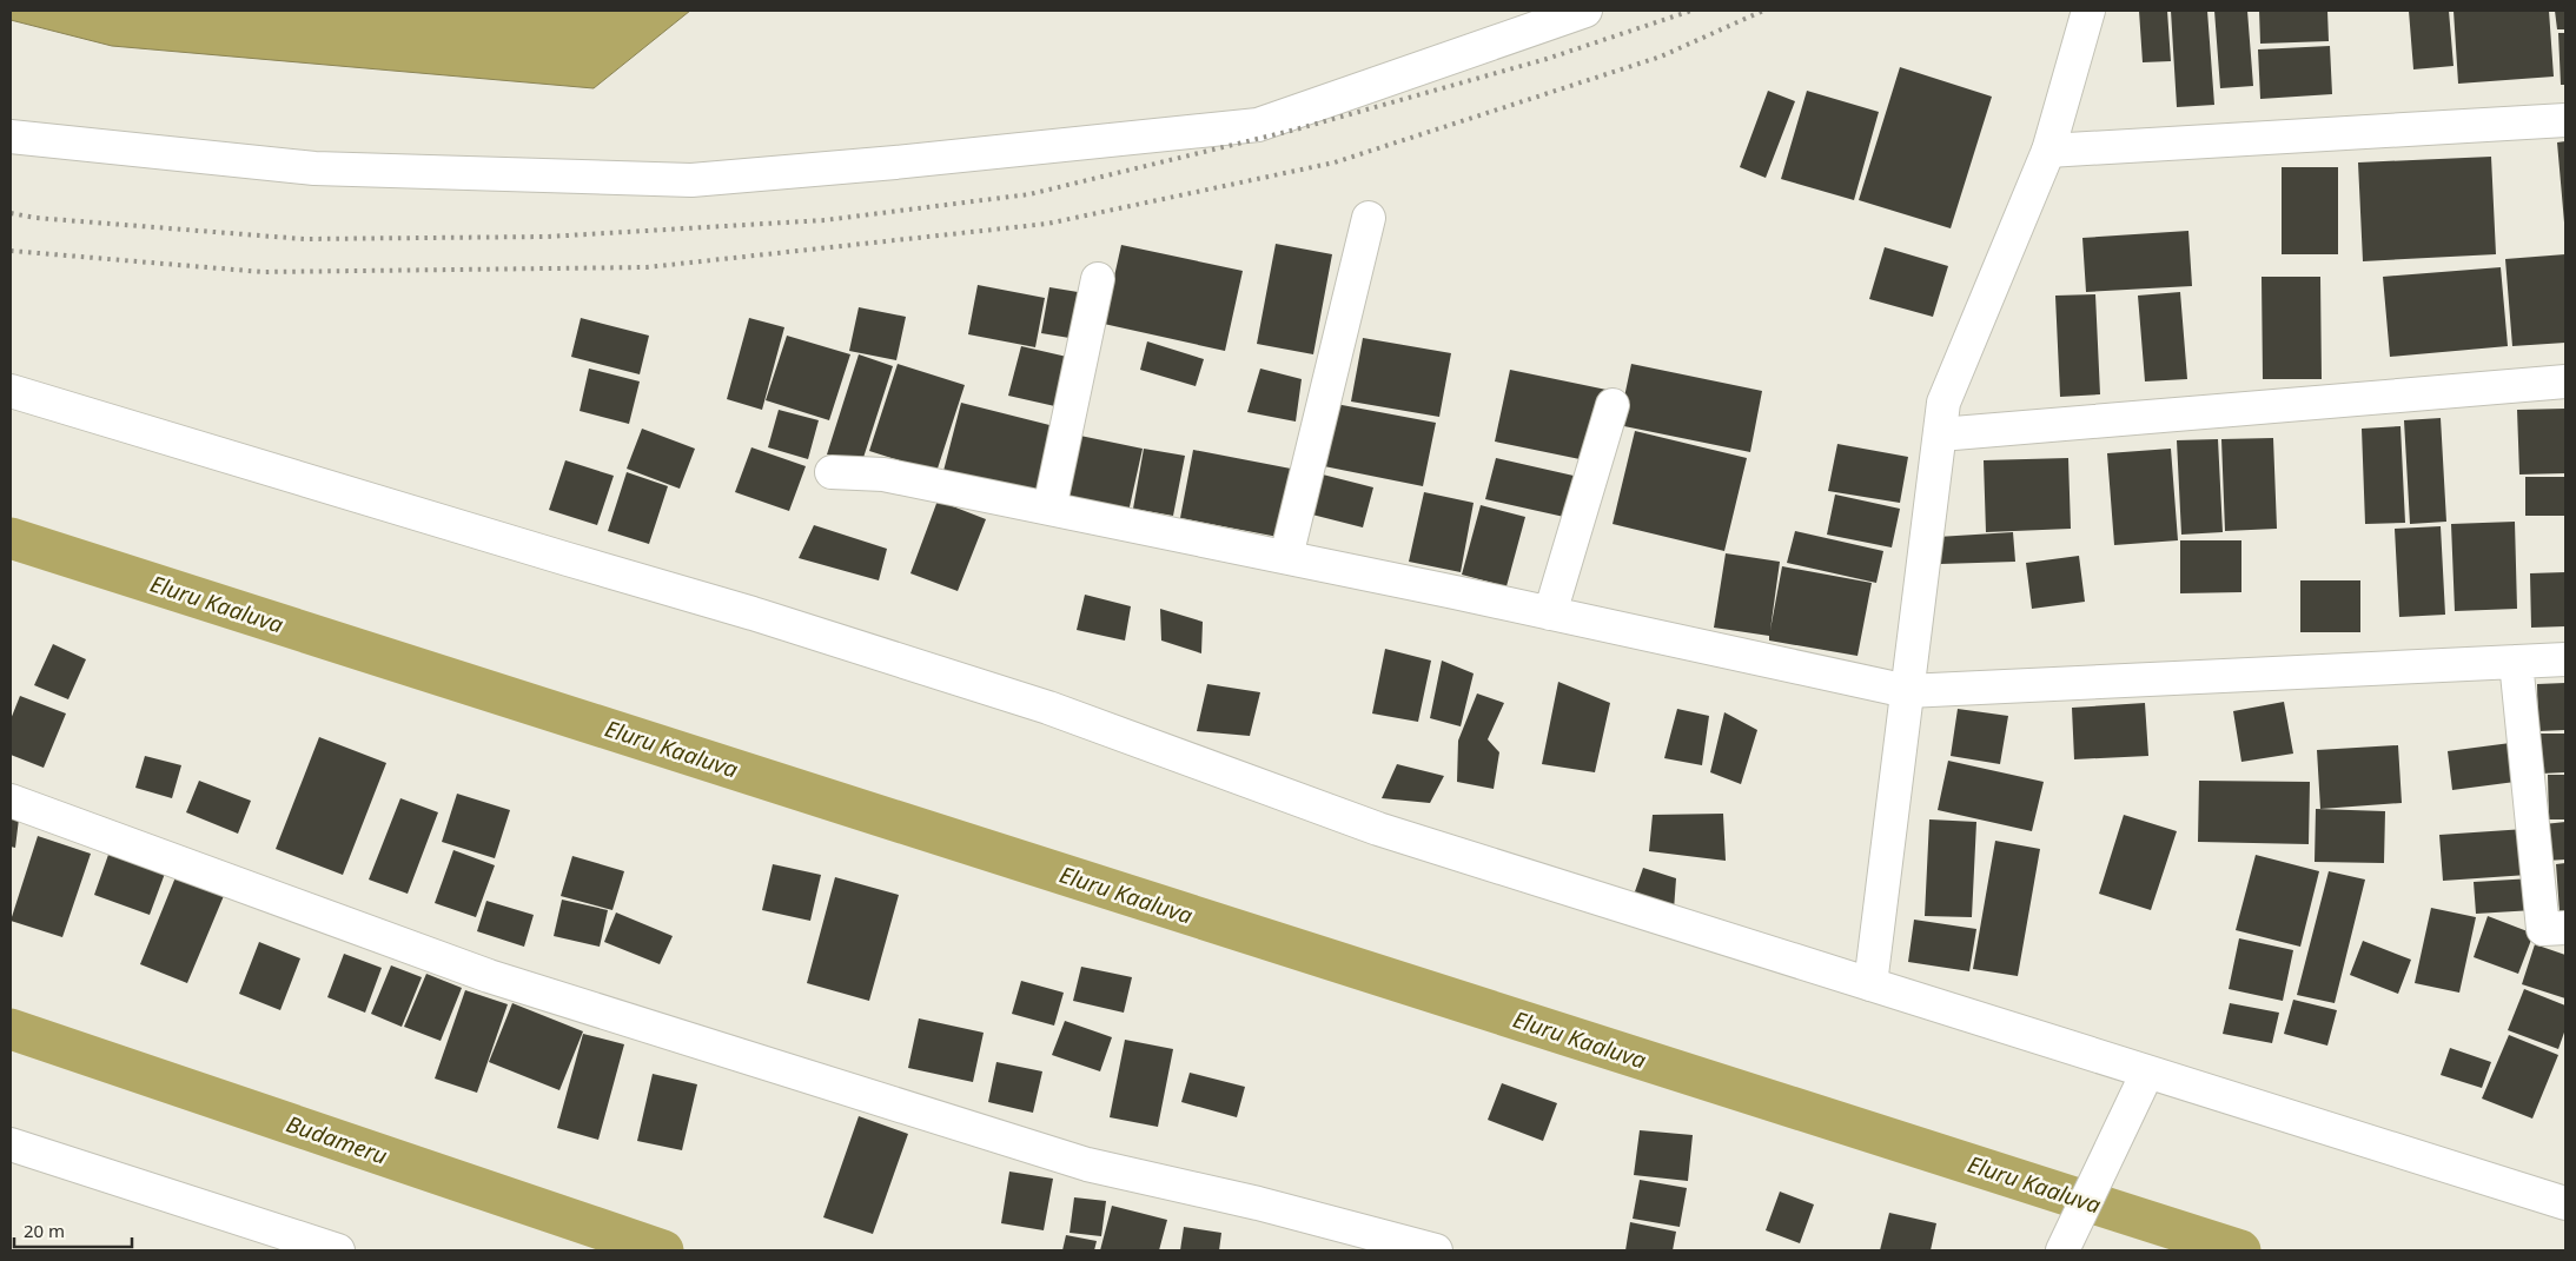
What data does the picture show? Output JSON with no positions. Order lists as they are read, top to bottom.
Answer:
{
  "water": ["Eluru Kaaluva", "Budameru"],
  "scale_bar": "20 m"
}
